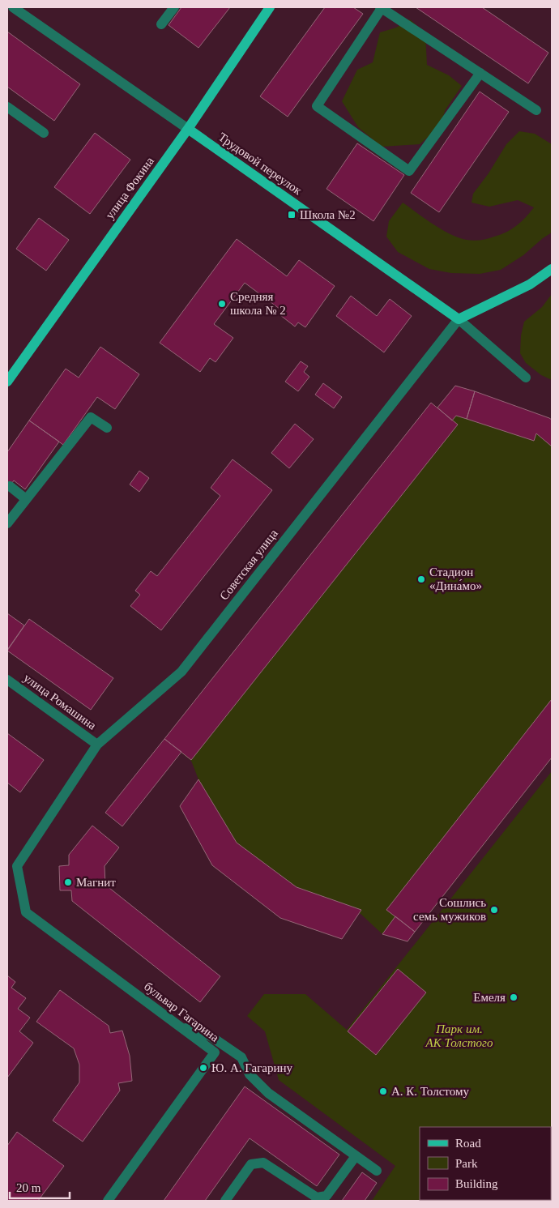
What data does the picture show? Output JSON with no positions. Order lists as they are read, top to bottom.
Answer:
{
  "streets": {
    "main road": ["Трудовой переулок", "улица Фокина", "Советская улица"],
    "street": ["улица Ромашина", "бульвар Гагарина"]
  },
  "crossings": [
    ["Трудовой переулок", "улица Фокина"],
    ["Трудовой переулок", "Советская улица"],
    ["Советская улица", "улица Ромашина"],
    ["Советская улица", "бульвар Гагарина"]
  ],
  "parks": ["Парк им. АК Толстого"],
  "places": {
    "transit": ["Школа №2"],
    "other": [
      "Средняя школа № 2",
      "Стадион «Дина́мо»",
      "Магнит",
      "Сошлись семь мужиков",
      "Емеля",
      "Ю. А. Гагарину",
      "А. К. Толстому"
    ]
  },
  "legend": ["Road", "Park", "Building"],
  "scale_bar": "20 m"
}
